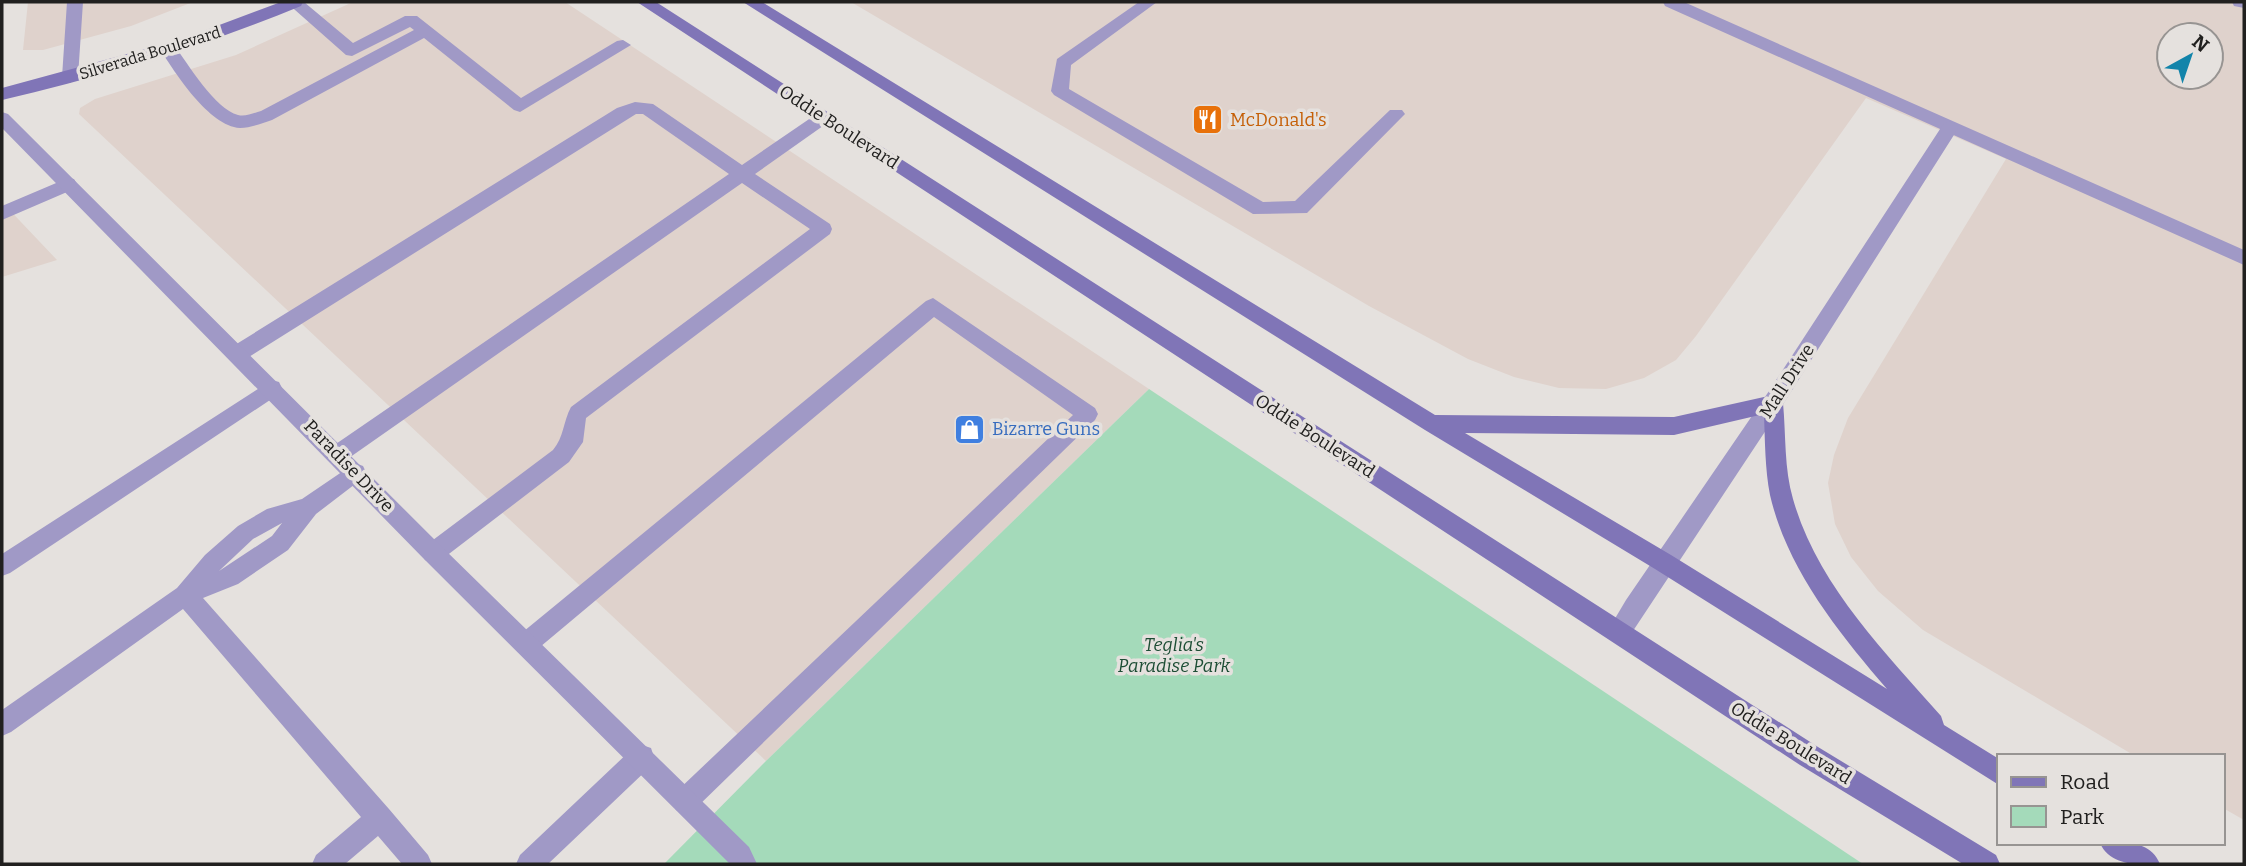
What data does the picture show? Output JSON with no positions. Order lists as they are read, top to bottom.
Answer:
{
  "streets": {
    "main road": ["Silverada Boulevard", "Oddie Boulevard"],
    "street": ["Mall Drive", "Paradise Drive"]
  },
  "crossings": [
    ["Oddie Boulevard", "Mall Drive"]
  ],
  "parks": ["Teglia's Paradise Park"],
  "places": {
    "restaurant": ["McDonald's"],
    "shop": ["Bizarre Guns"]
  },
  "legend": ["Road", "Park"],
  "north": "top right"
}
